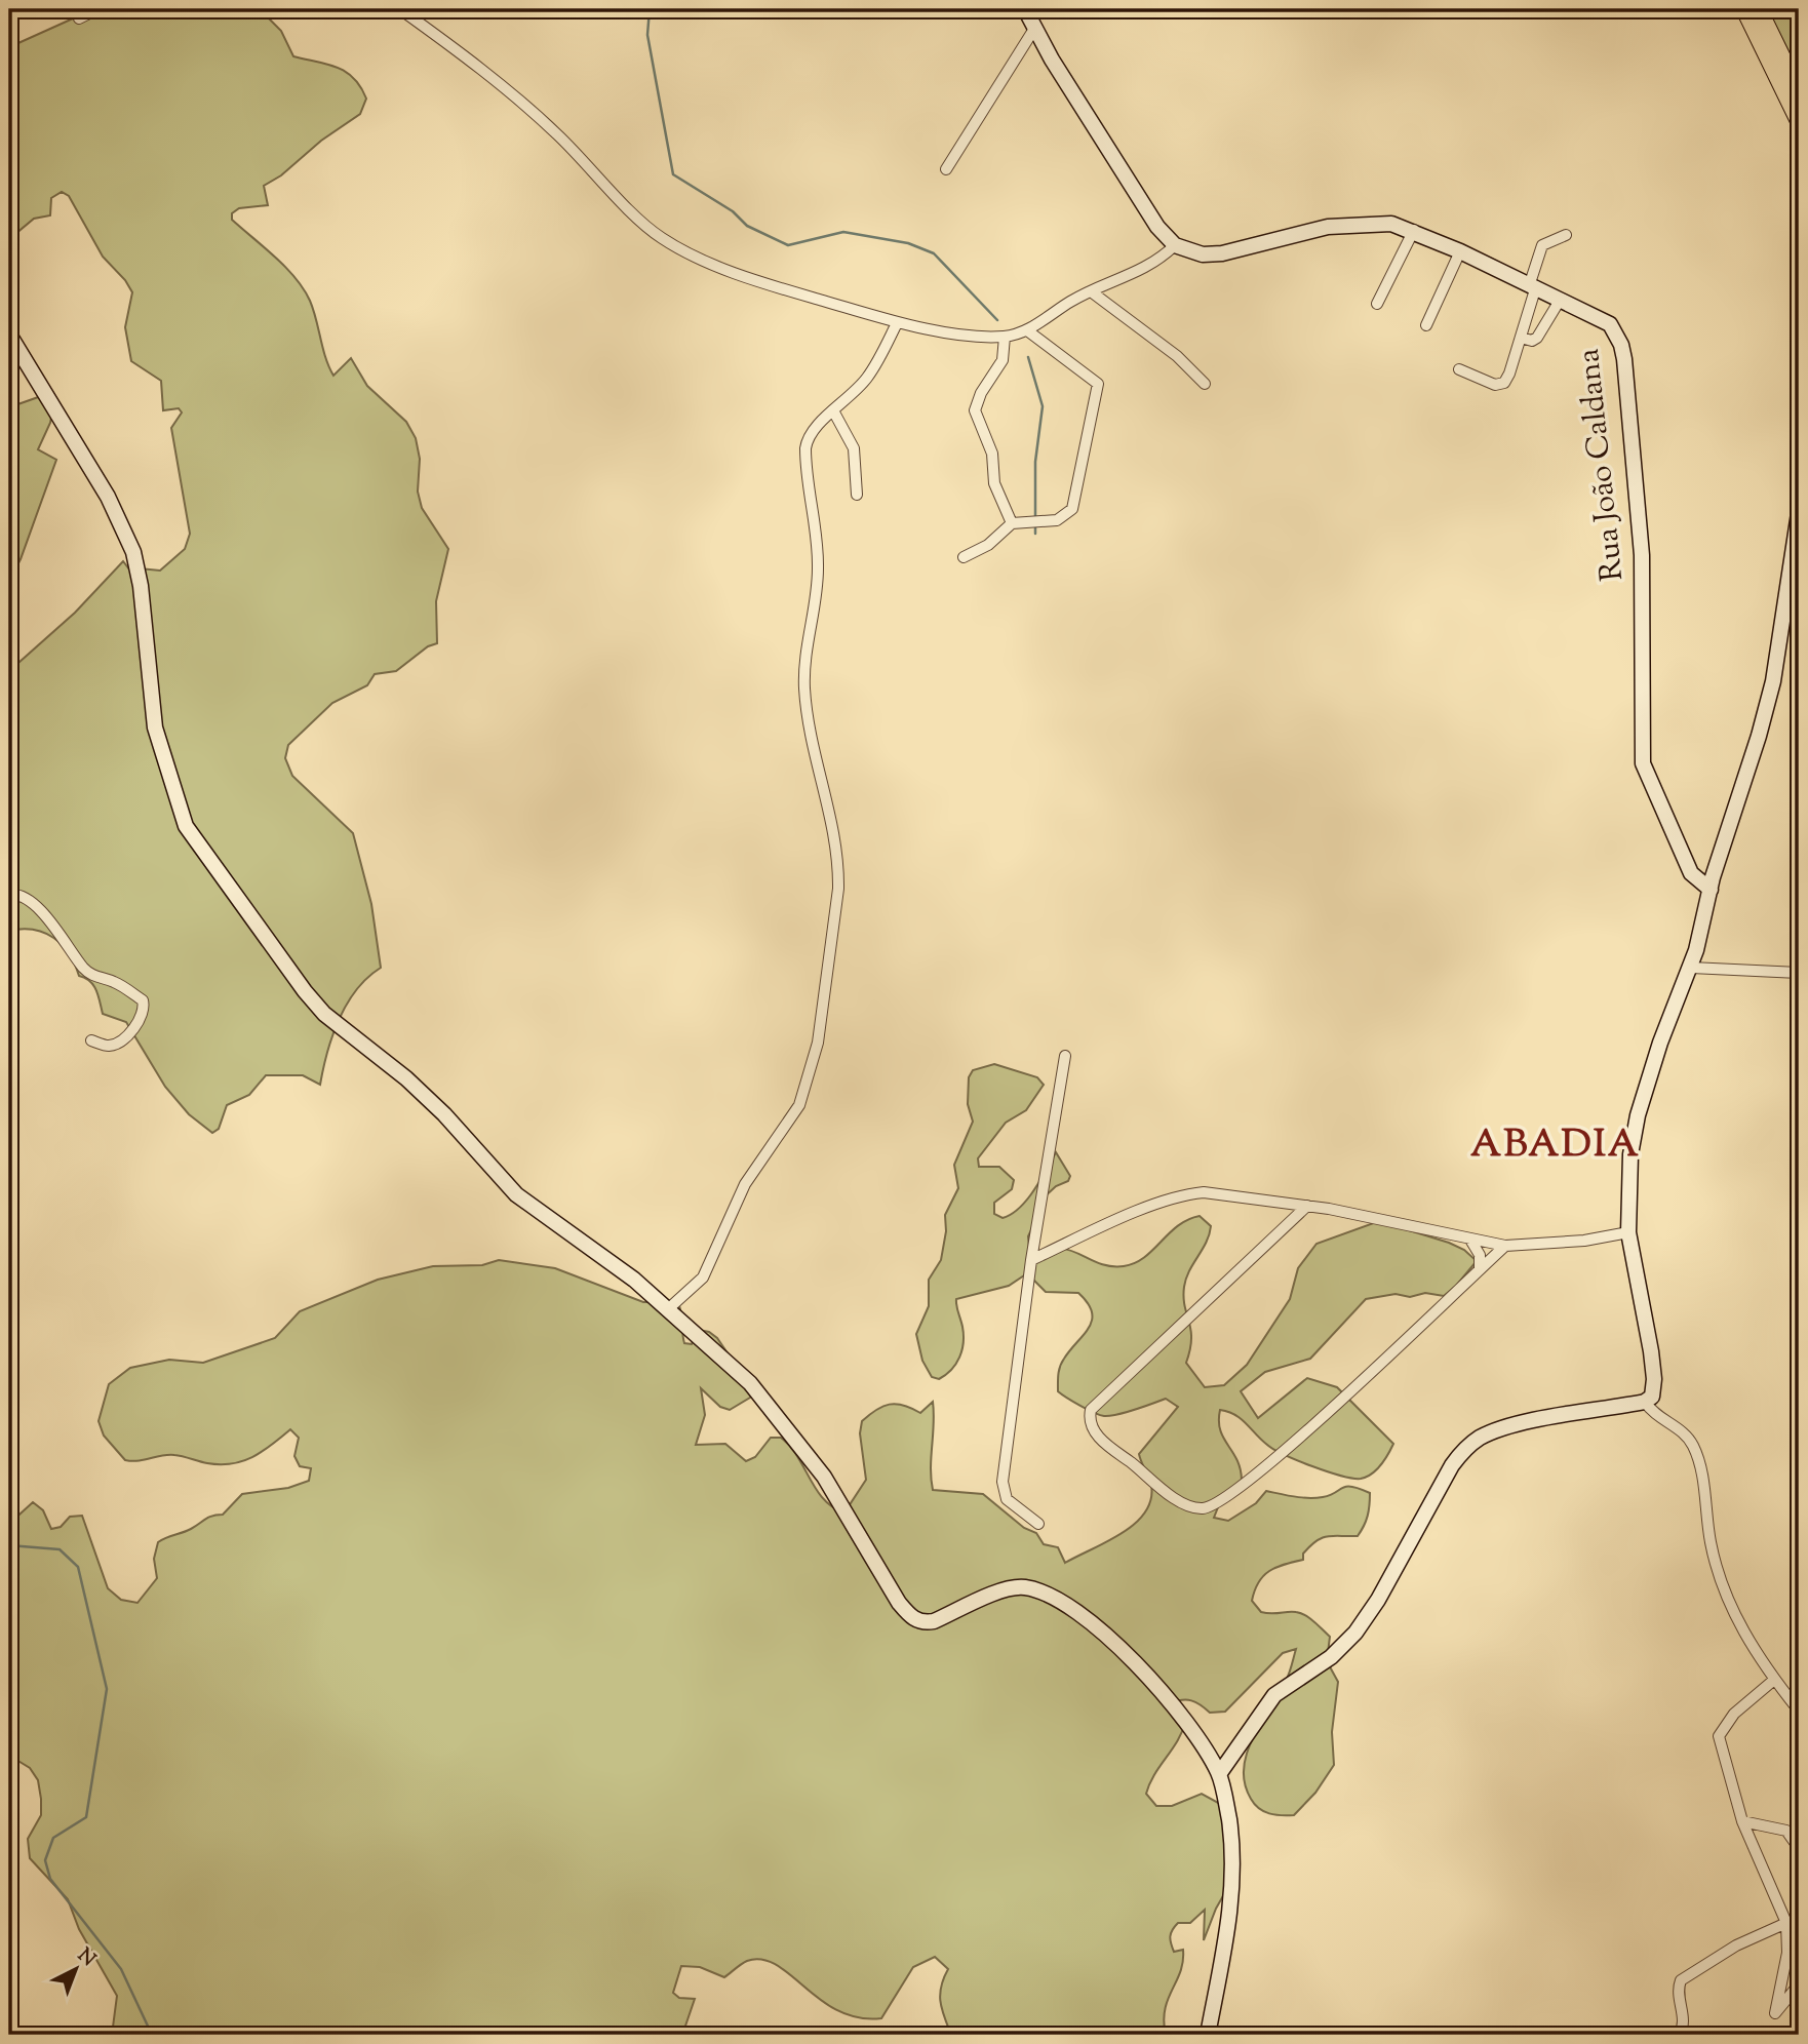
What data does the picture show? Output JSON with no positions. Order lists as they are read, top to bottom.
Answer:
{
  "streets": {
    "street": ["Rua João Caldana"]
  },
  "districts": ["ABADIA"],
  "north": "top right"
}
